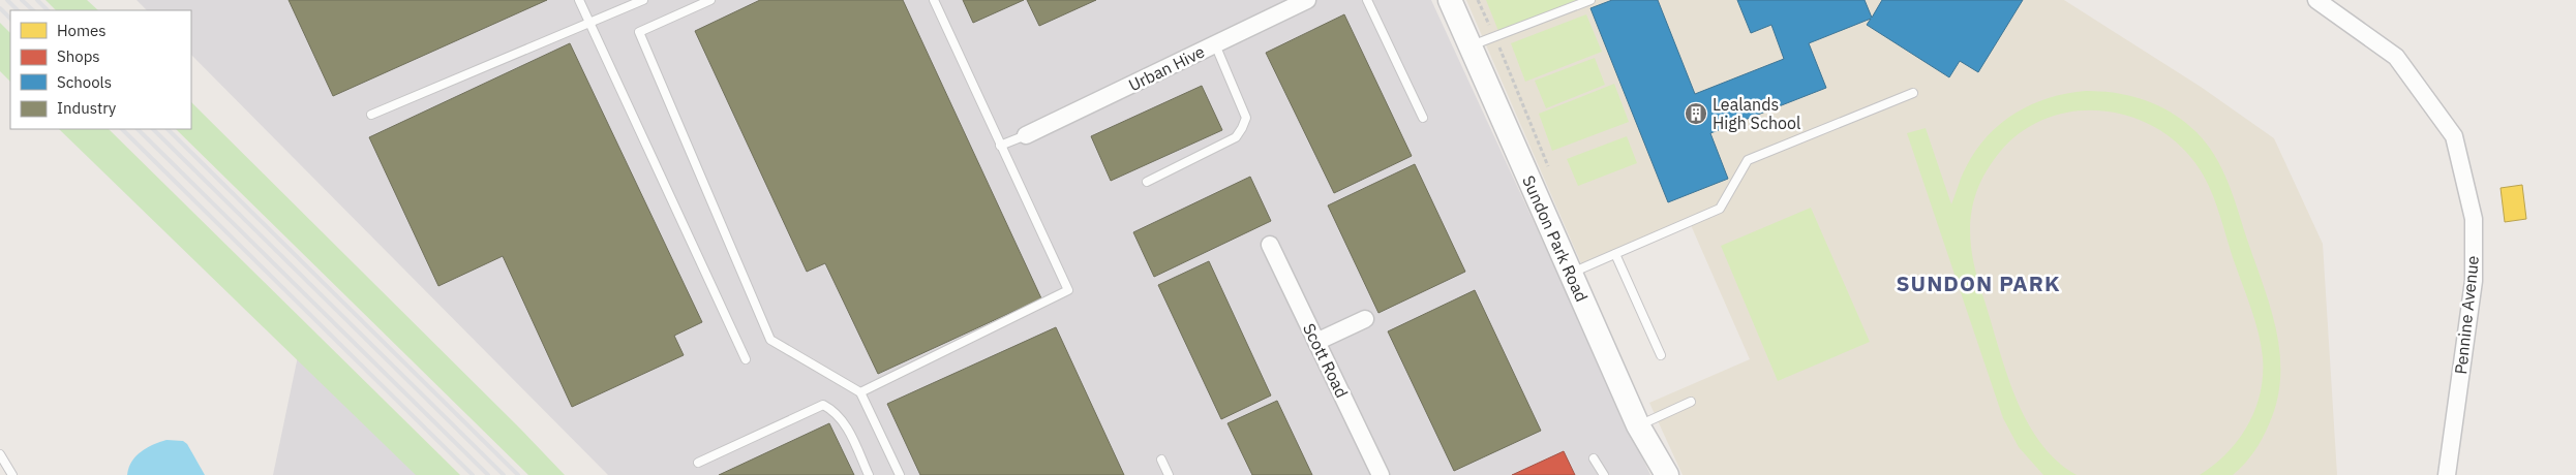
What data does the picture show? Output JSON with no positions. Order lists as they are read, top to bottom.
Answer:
{
  "streets": {
    "street": [
      "Urban Hive",
      "Sundon Park Road",
      "Pennine Avenue",
      "Scott Road"
    ]
  },
  "districts": ["SUNDON PARK"],
  "places": {
    "building": ["Lealands High School"]
  },
  "legend": [
    "Homes",
    "Shops",
    "Schools",
    "Industry"
  ]
}
